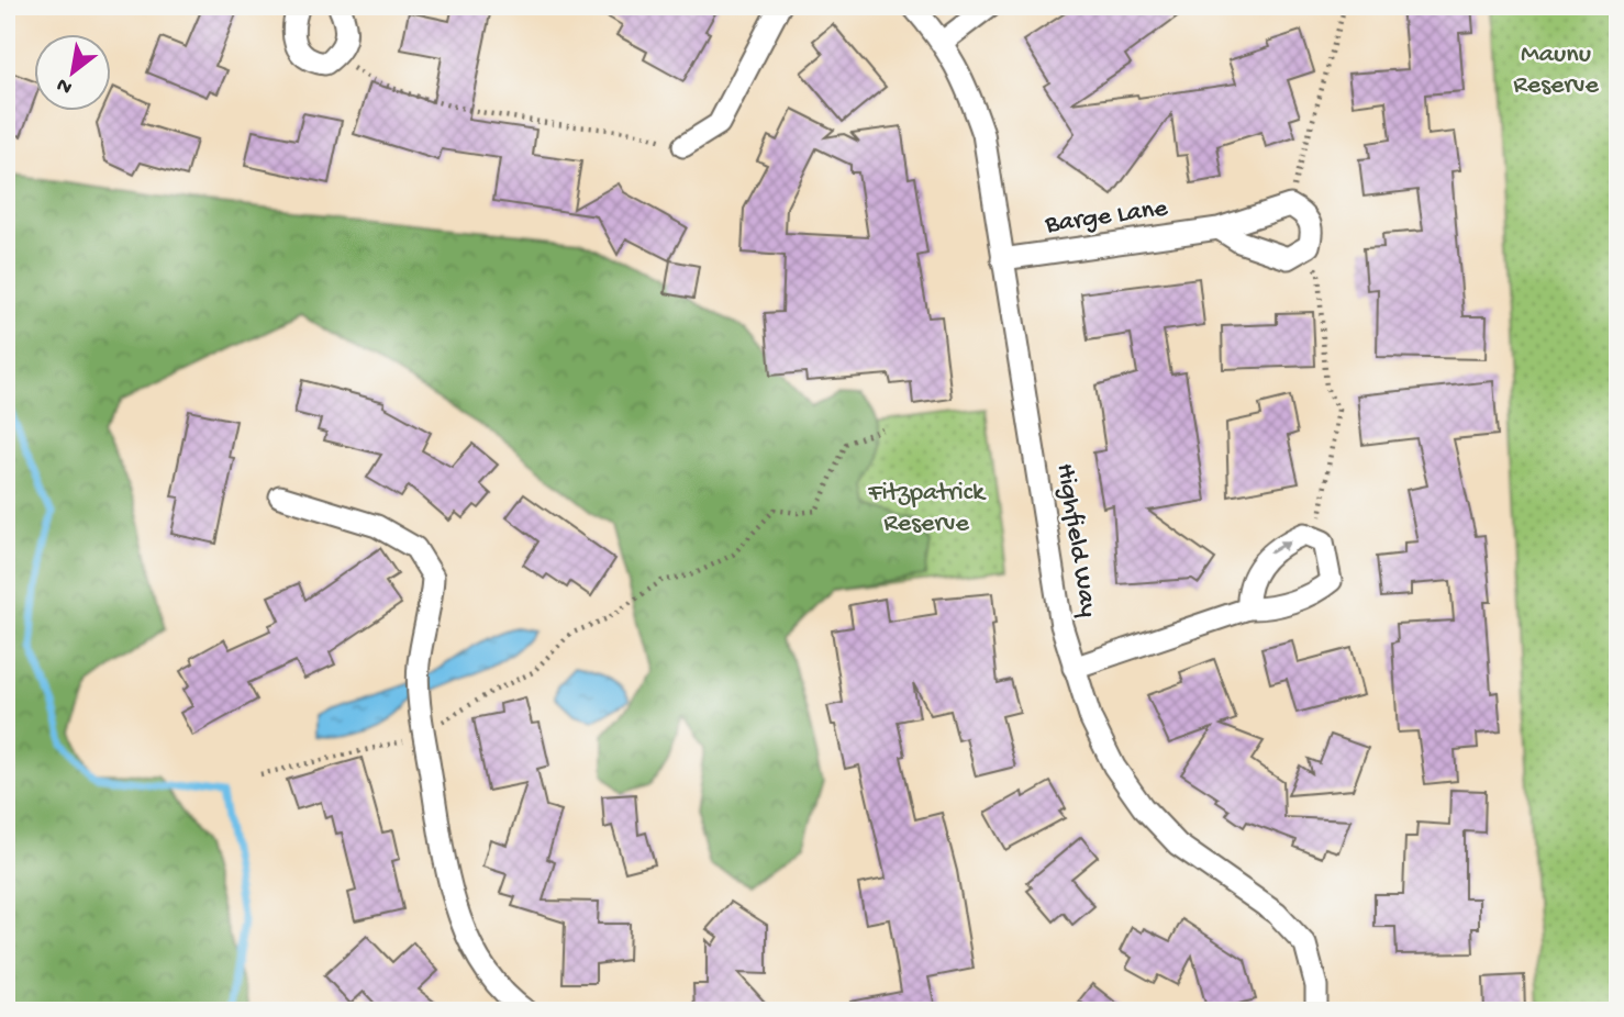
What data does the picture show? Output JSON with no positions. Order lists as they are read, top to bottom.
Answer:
{
  "streets": {
    "street": ["Barge Lane", "Highfield Way"]
  },
  "crossings": [
    ["Barge Lane", "Highfield Way"]
  ],
  "parks": ["Maunu Reserve", "Fitzpatrick Reserve"],
  "north": "bottom left"
}
